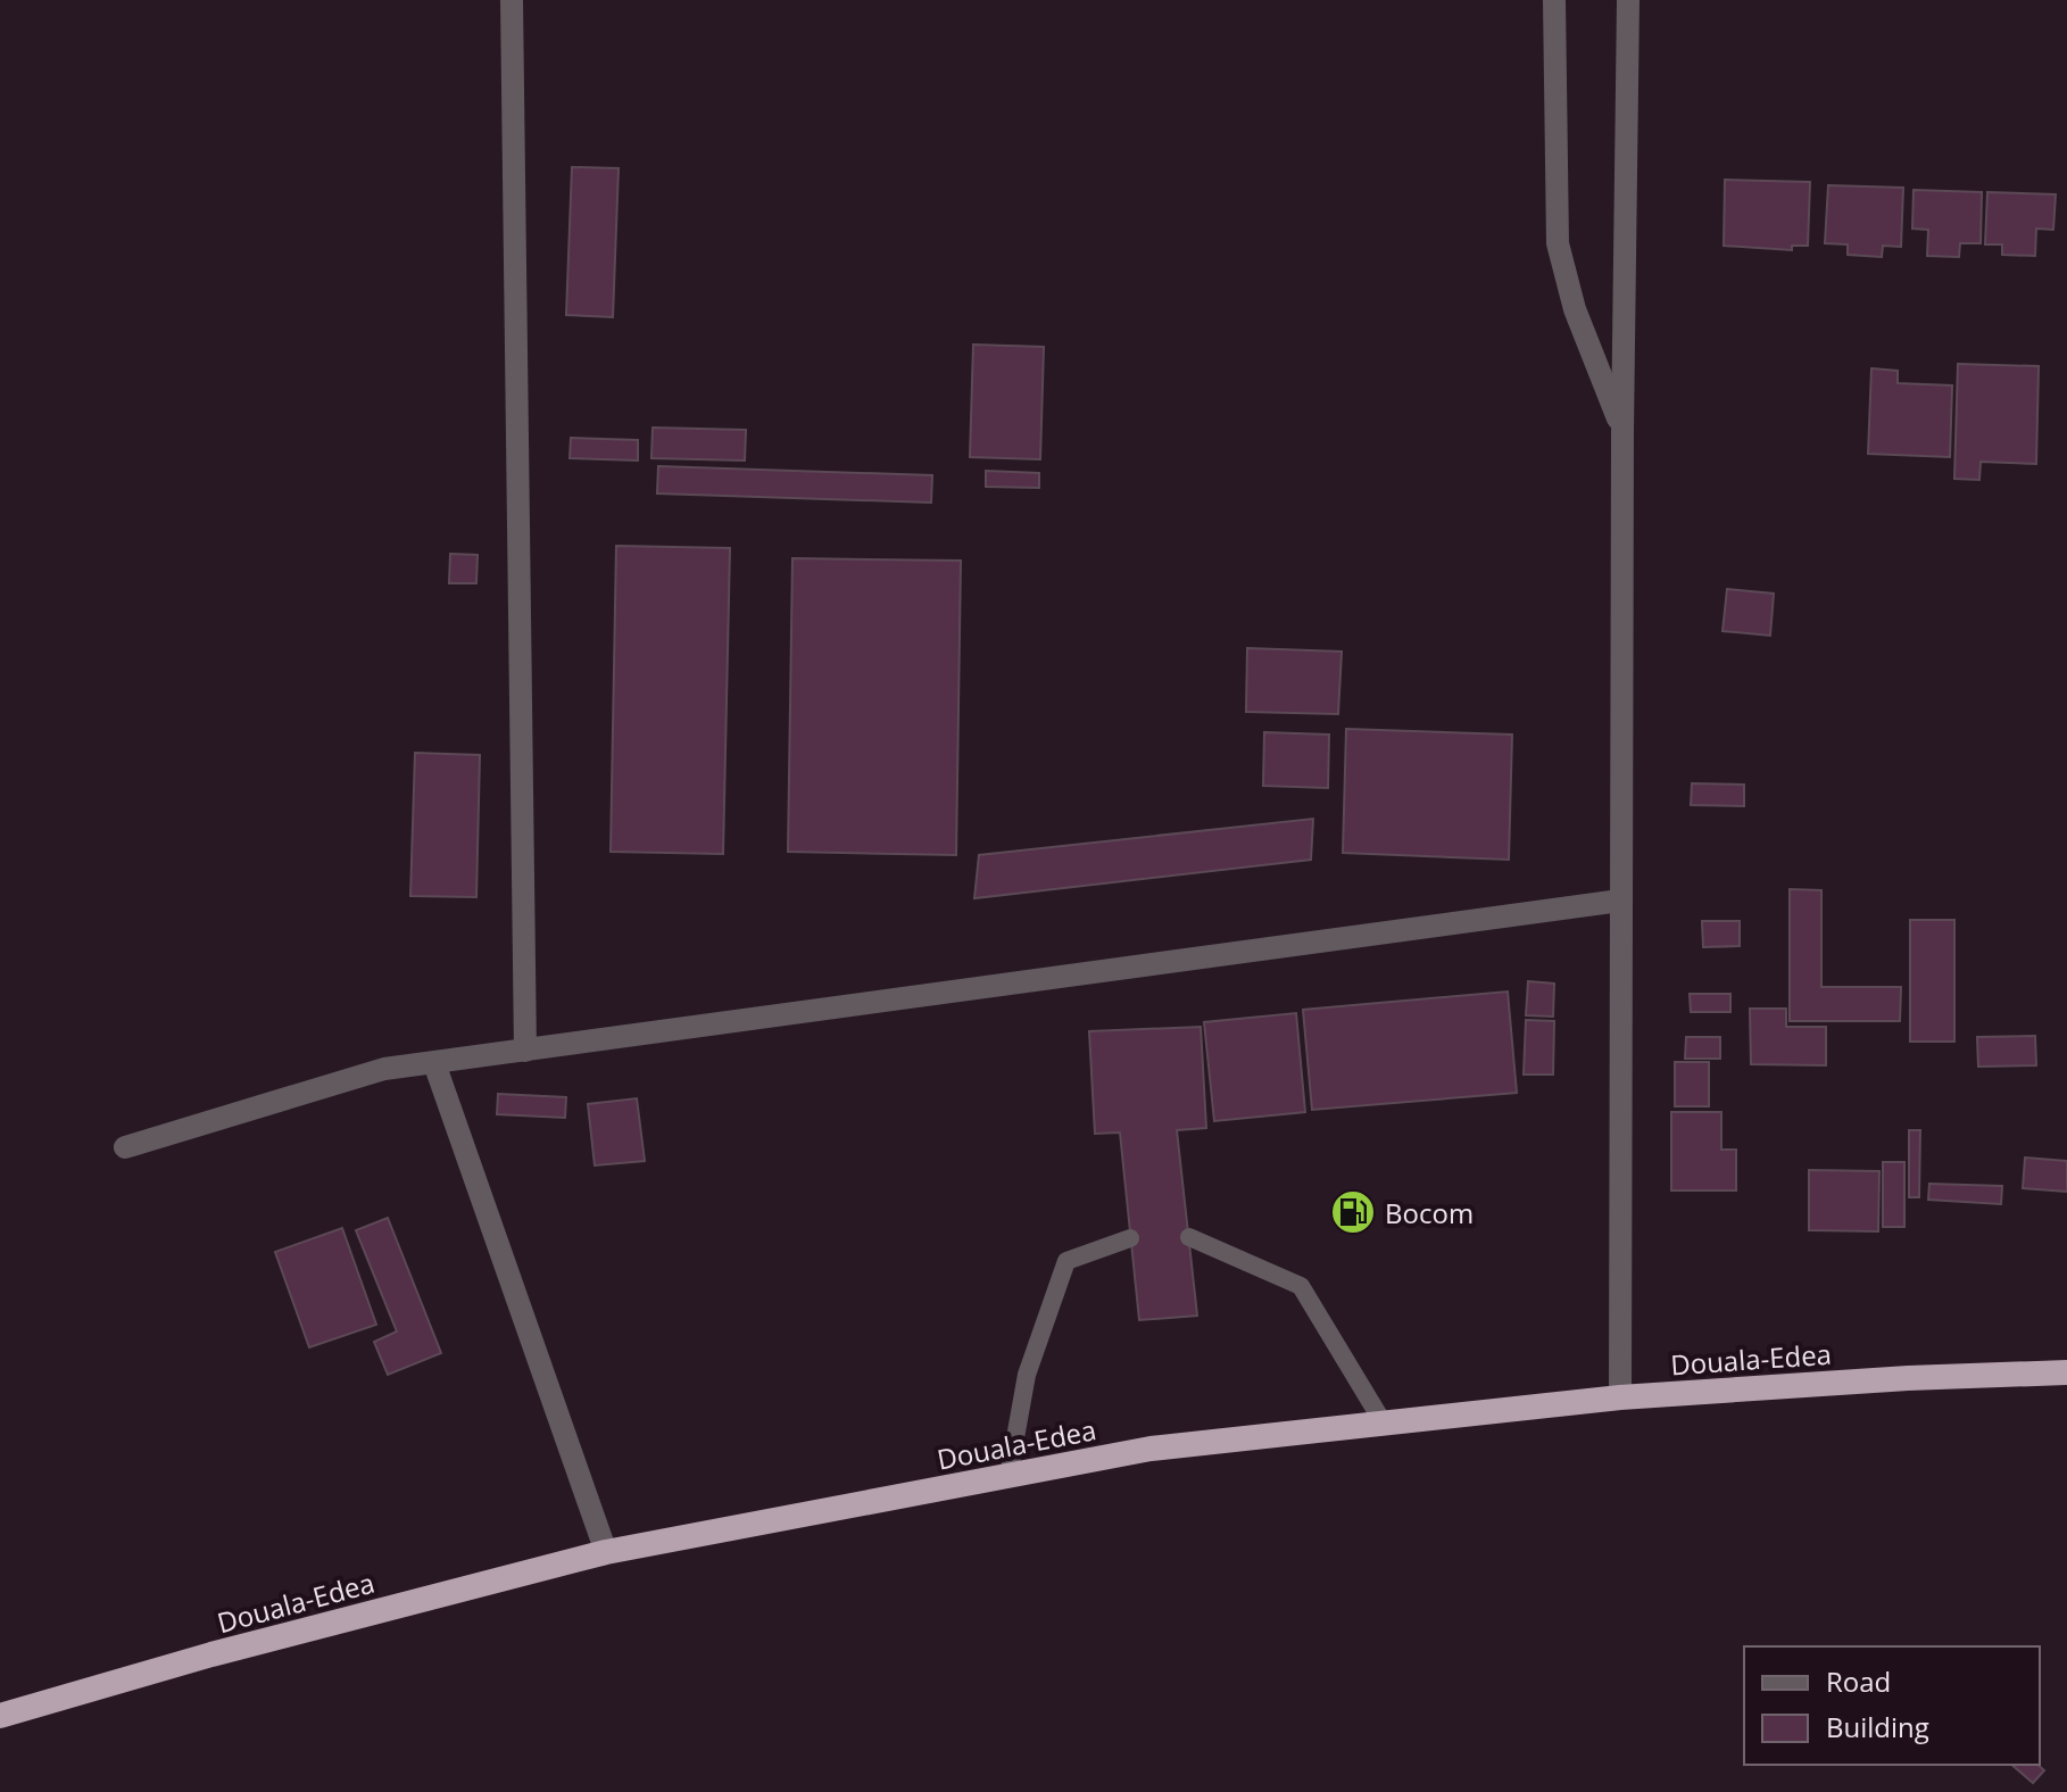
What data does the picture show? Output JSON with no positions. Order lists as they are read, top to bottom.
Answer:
{
  "streets": {
    "highway": ["Douala-Edea"]
  },
  "places": {
    "fuel station": ["Bocom"]
  },
  "legend": ["Road", "Building"]
}
